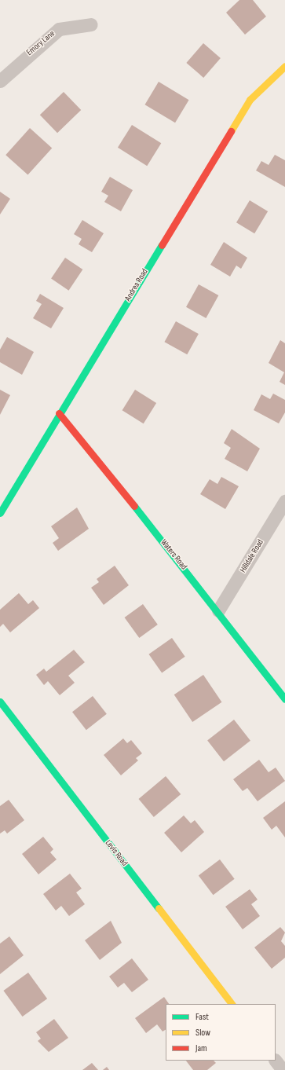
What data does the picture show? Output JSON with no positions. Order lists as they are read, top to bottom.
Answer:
{
  "streets": {
    "street": [
      "Emory Lane",
      "Andrea Road",
      "Waters Road",
      "Hilldale Road",
      "Levis Road"
    ]
  },
  "crossings": [
    ["Andrea Road", "Waters Road"],
    ["Waters Road", "Hilldale Road"]
  ],
  "legend": ["Fast", "Slow", "Jam"]
}
